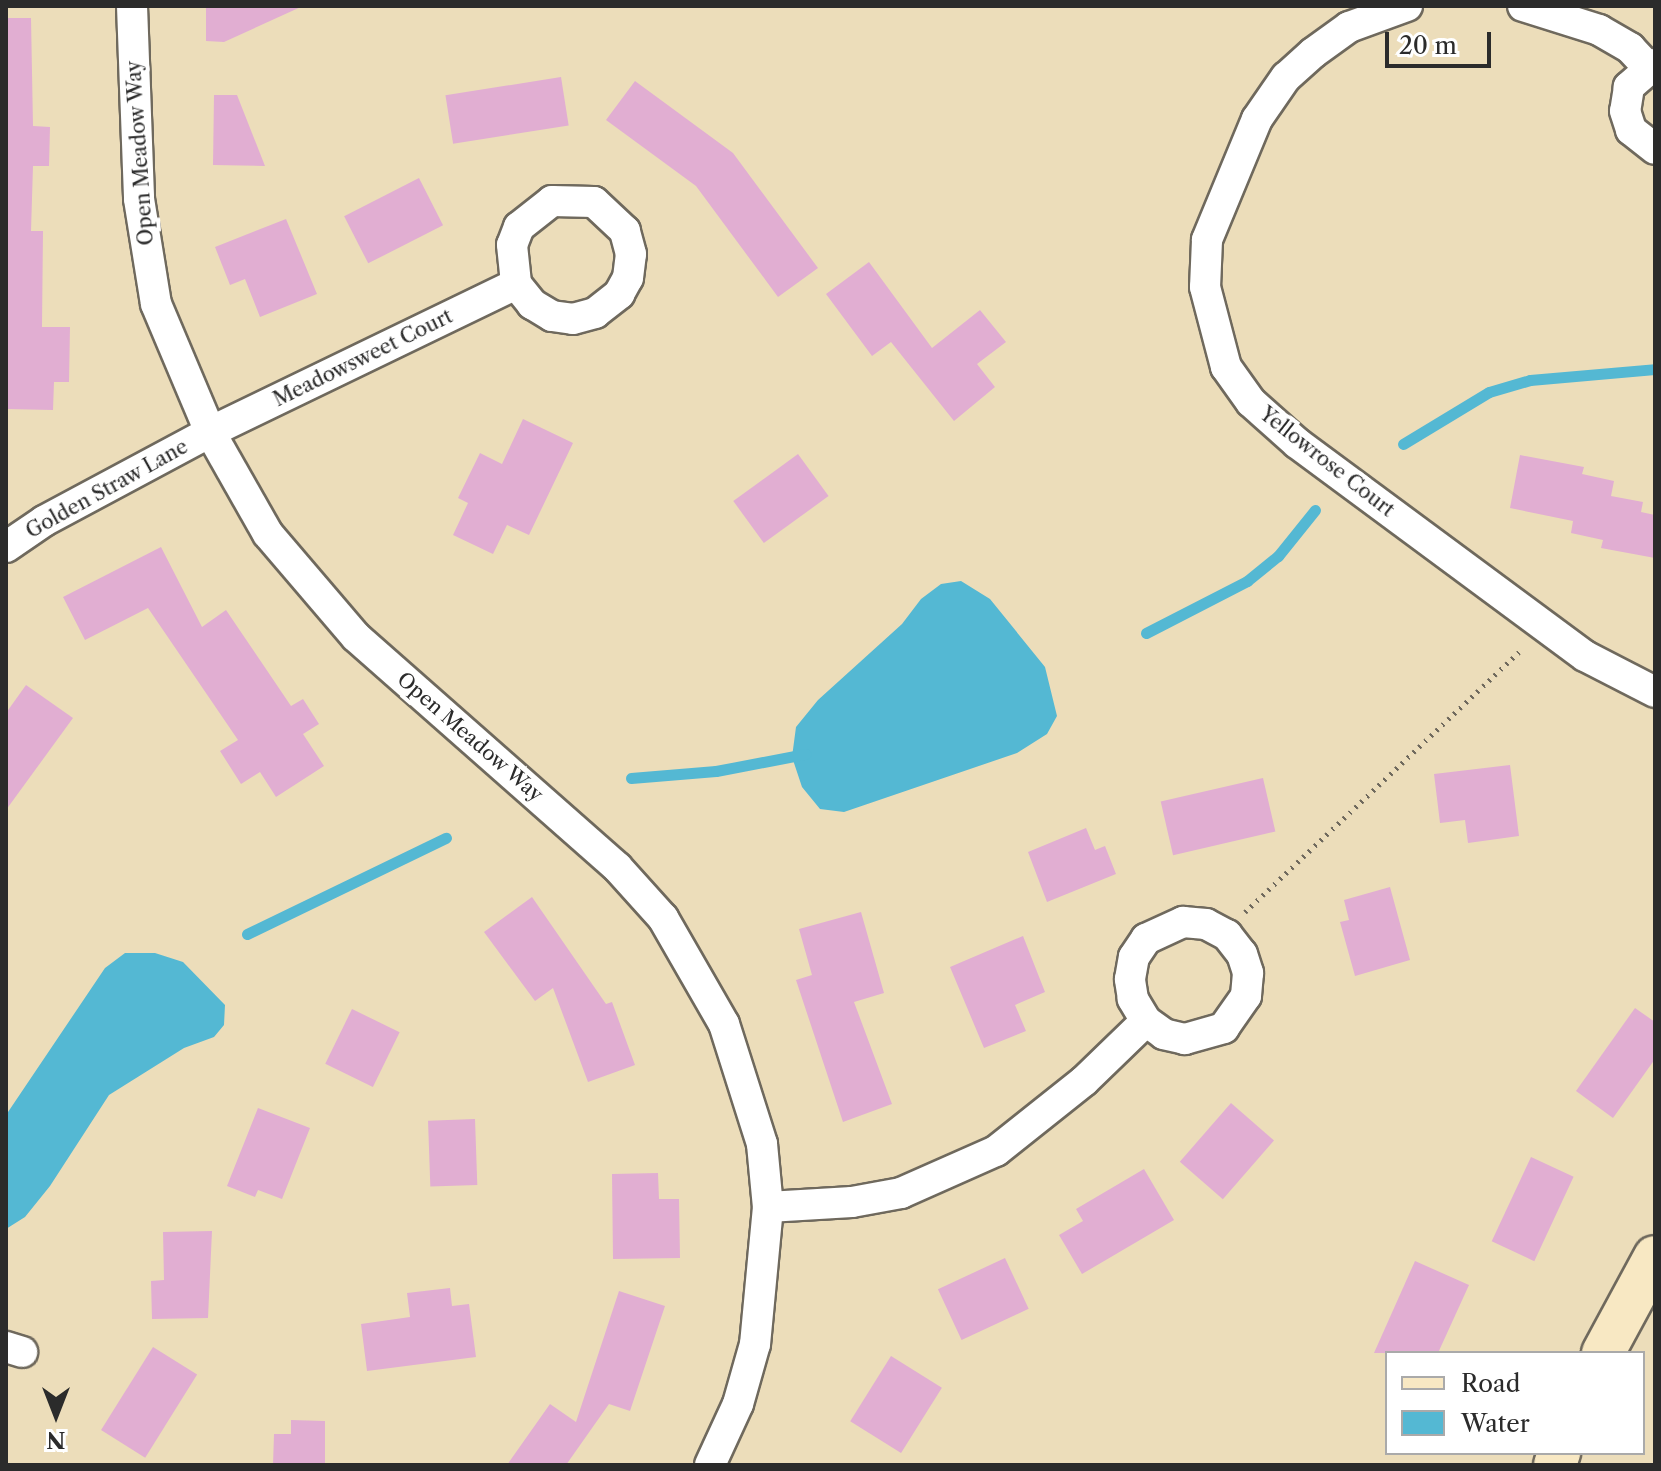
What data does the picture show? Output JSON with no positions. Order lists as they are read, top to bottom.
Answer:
{
  "streets": {
    "street": [
      "Open Meadow Way",
      "Meadowsweet Court",
      "Yellowrose Court",
      "Golden Straw Lane"
    ]
  },
  "crossings": [
    ["Open Meadow Way", "Meadowsweet Court"],
    ["Open Meadow Way", "Golden Straw Lane"],
    ["Meadowsweet Court", "Golden Straw Lane"]
  ],
  "legend": ["Road", "Water"],
  "scale_bar": "20 m",
  "north": "bottom"
}
